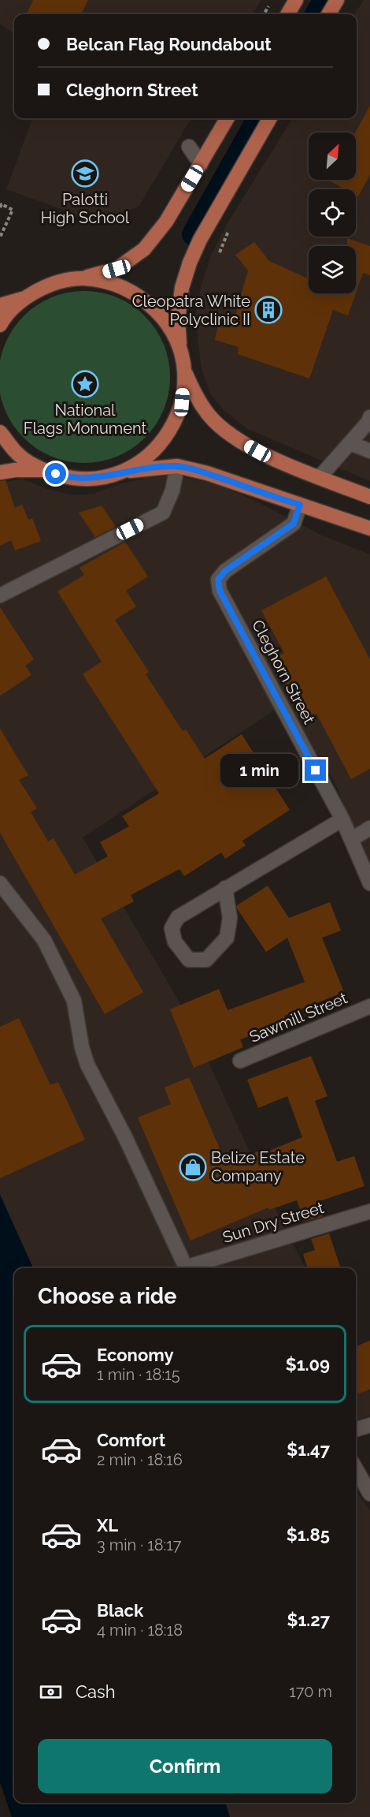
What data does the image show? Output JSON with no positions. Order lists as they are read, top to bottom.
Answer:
{
  "streets": {
    "street": ["Cleghorn Street", "Sawmill Street", "Sun Dry Street"]
  },
  "places": {
    "school or university": ["Palotti High School"],
    "building": ["Cleopatra White Polyclinic II"],
    "place": ["National Flags Monument"],
    "shop": ["Belize Estate Company"]
  },
  "north": "top right",
  "page": {
    "banner": ["Belcan Flag Roundabout", "Cleghorn Street"],
    "bubble": "1 min",
    "heading": "Choose a ride",
    "list": [
      {
        "name": "Economy",
        "note": "1 min · 18:15",
        "value": "$1.09"
      },
      {
        "name": "Comfort",
        "note": "2 min · 18:16",
        "value": "$1.47"
      },
      {
        "name": "XL",
        "note": "3 min · 18:17",
        "value": "$1.85"
      },
      {
        "name": "Black",
        "note": "4 min · 18:18",
        "value": "$1.27"
      }
    ],
    "pay": ["Cash", "170 m"],
    "buttons": "Confirm"
  }
}
